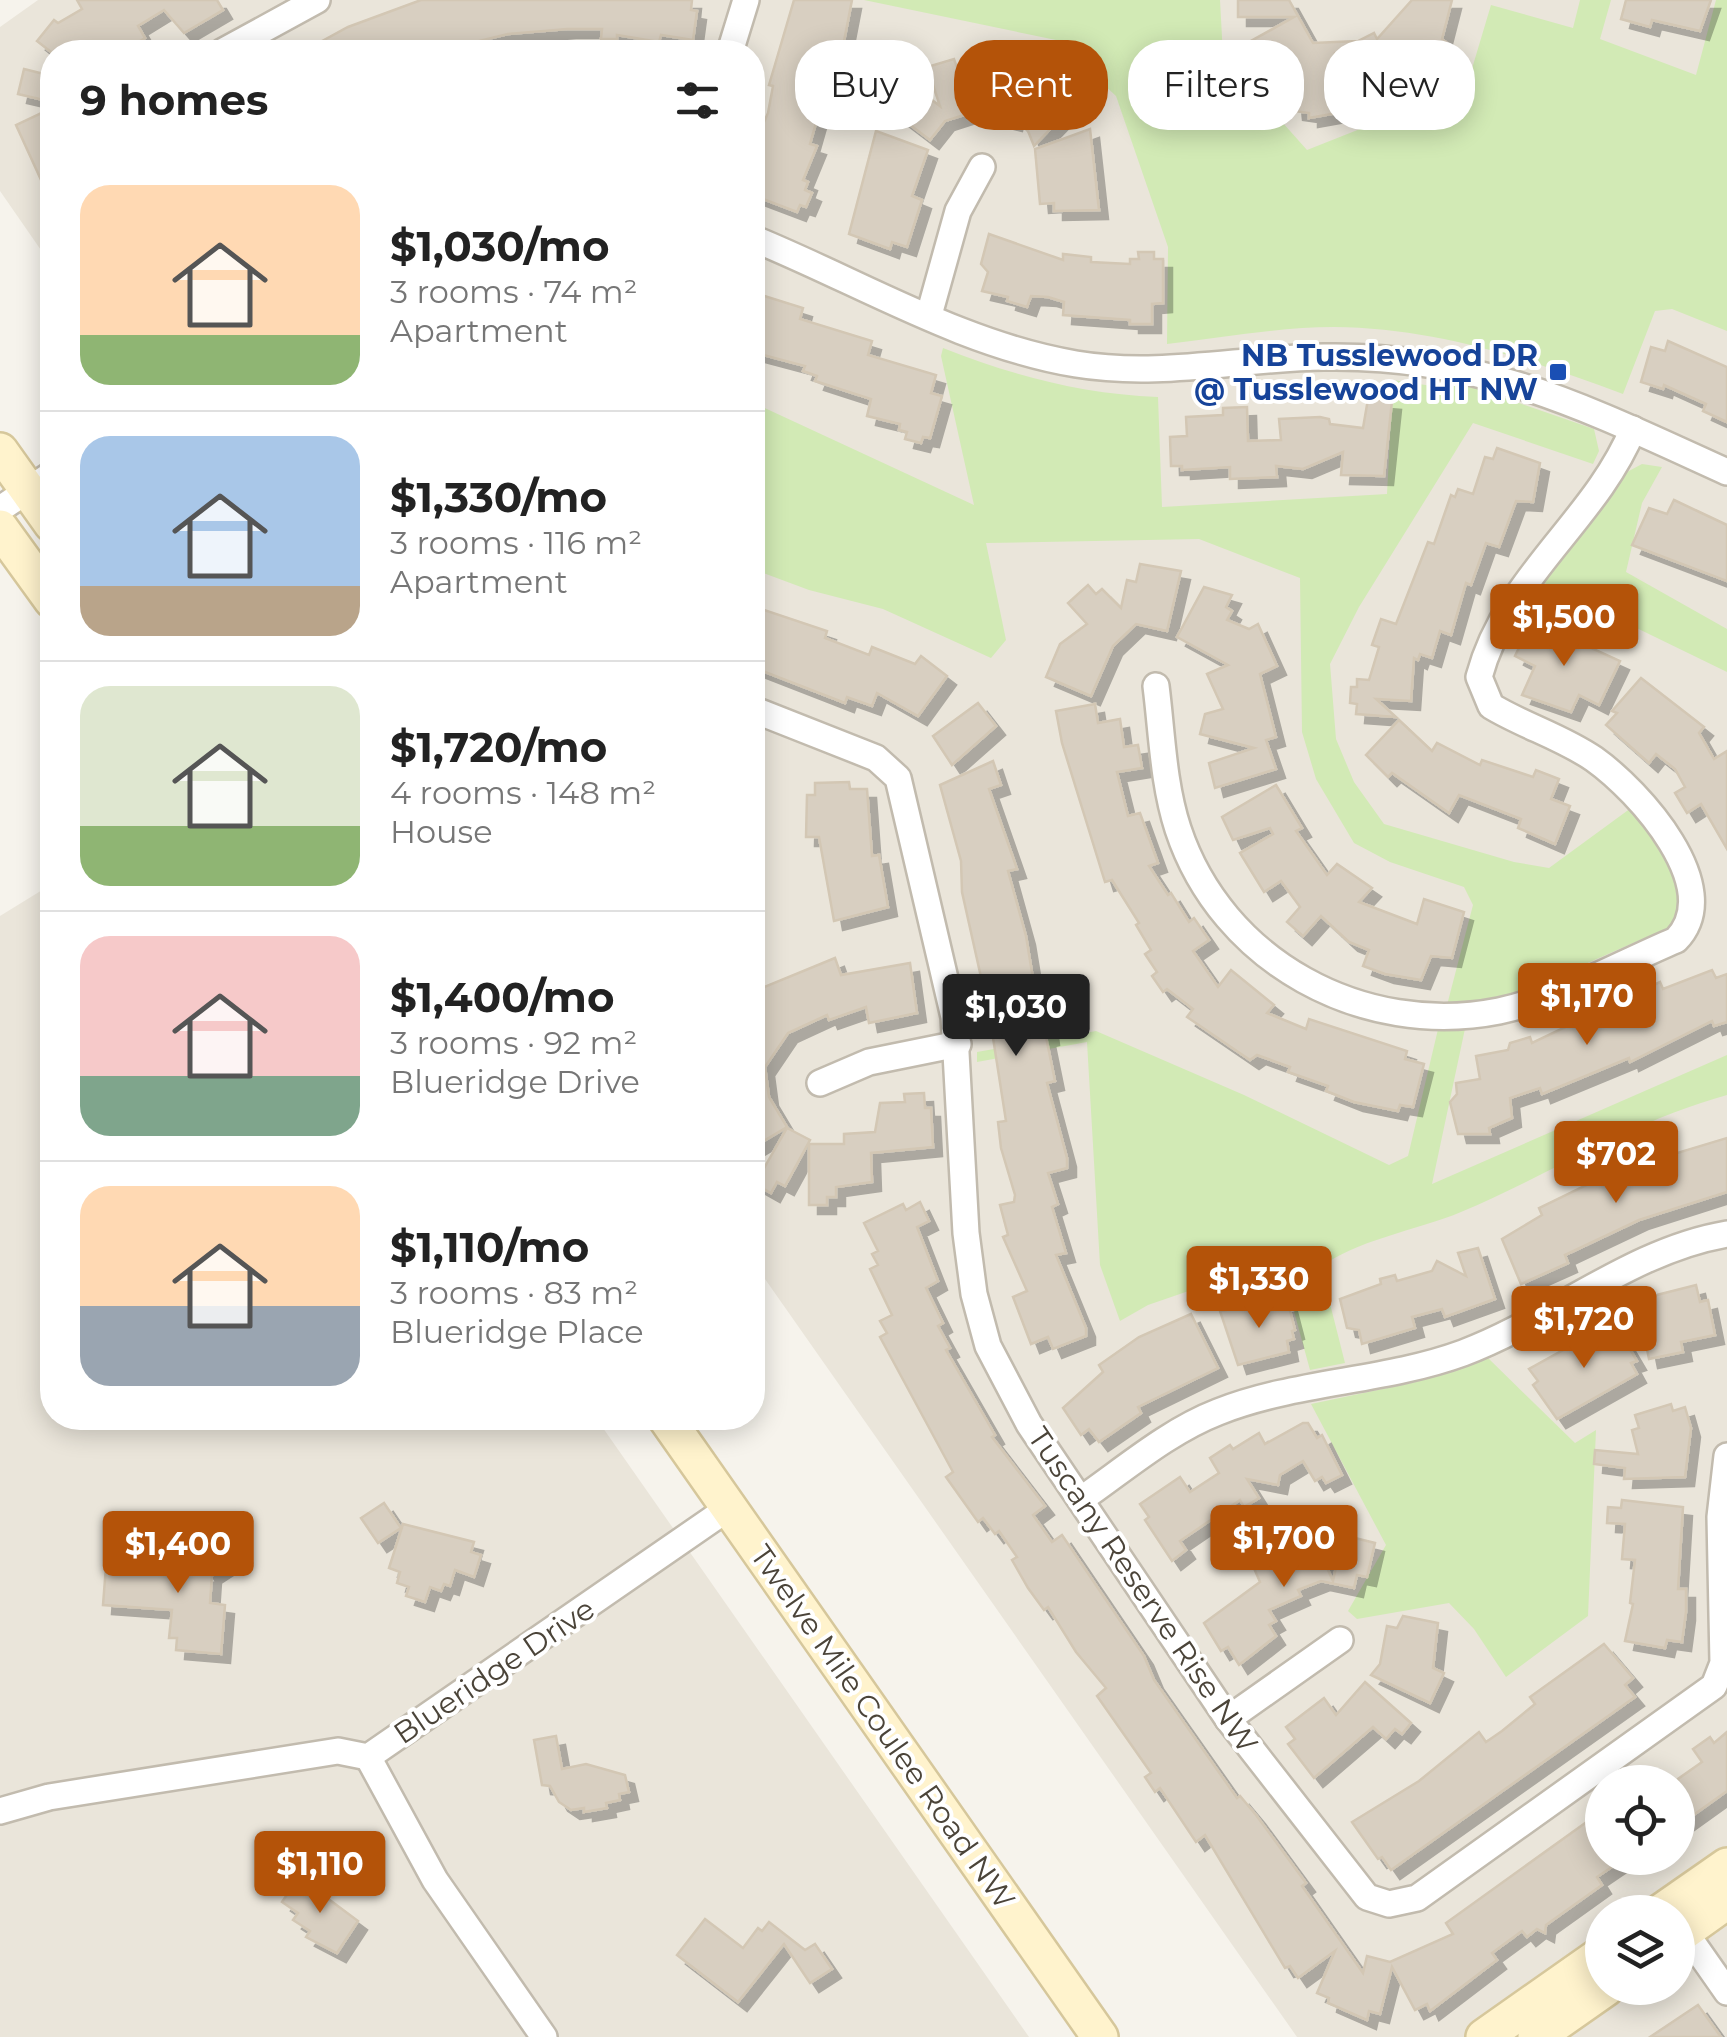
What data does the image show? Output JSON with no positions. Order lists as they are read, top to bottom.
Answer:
{
  "streets": {
    "street": ["Tuscany Reserve Rise NW", "Blueridge Drive", "Twelve Mile Coulee Road NW"]
  },
  "crossings": [
    ["Blueridge Drive", "Twelve Mile Coulee Road NW"]
  ],
  "places": {
    "transit": ["NB Tusslewood DR @ Tusslewood HT NW"]
  },
  "page": {
    "chip": [
      "Buy",
      "Rent",
      "Filters",
      "New"
    ],
    "heading": "9 homes",
    "list": [
      {
        "name": "$1,030/mo",
        "note": "3 rooms · 74 m² · Apartment"
      },
      {
        "name": "$1,330/mo",
        "note": "3 rooms · 116 m² · Apartment"
      },
      {
        "name": "$1,720/mo",
        "note": "4 rooms · 148 m² · House"
      },
      {
        "name": "$1,400/mo",
        "note": "3 rooms · 92 m² · Blueridge Drive"
      },
      {
        "name": "$1,110/mo",
        "note": "3 rooms · 83 m² · Blueridge Place"
      }
    ],
    "price": [
      "$1,500",
      "$1,170",
      "$1,030",
      "$702",
      "$1,330",
      "$1,720",
      "$1,700",
      "$1,400",
      "$1,110"
    ]
  }
}
